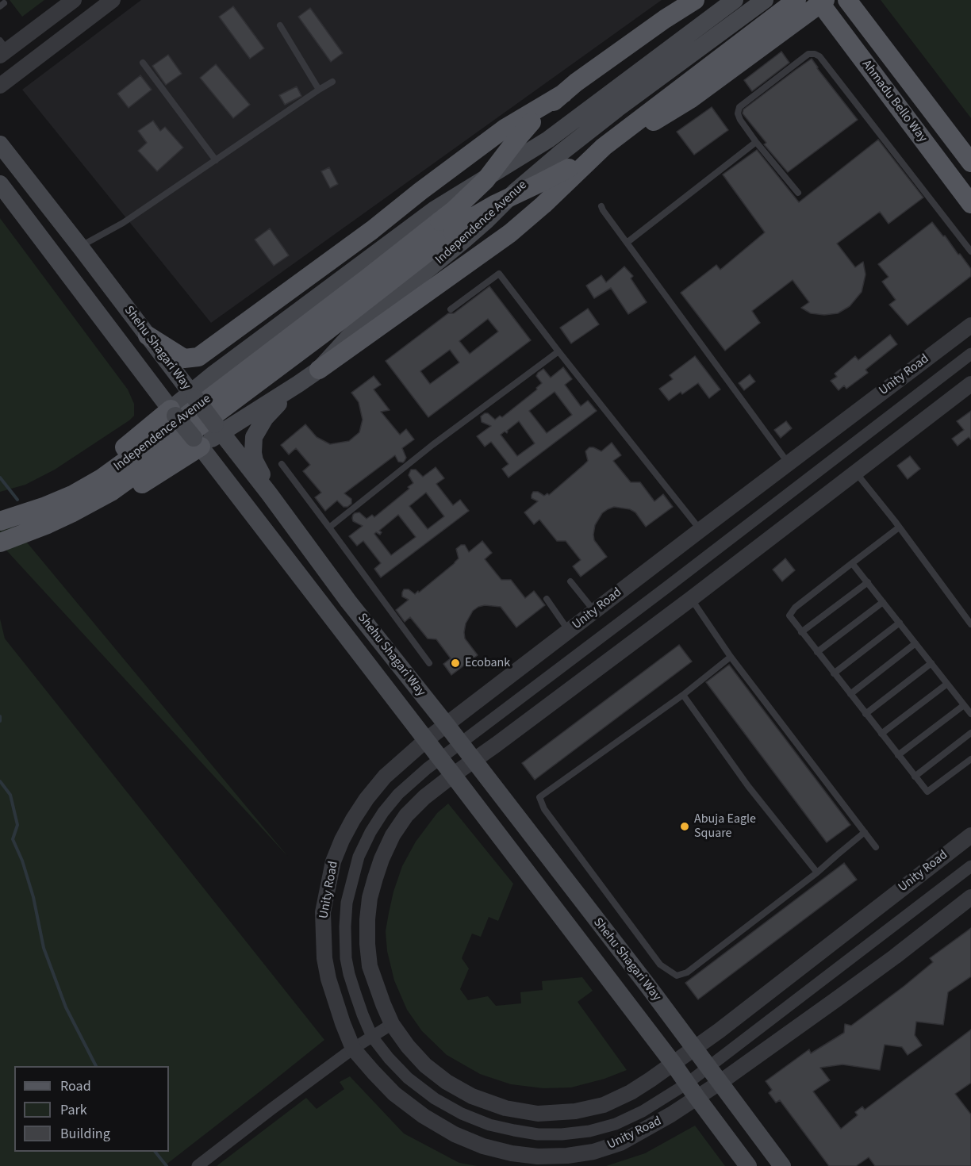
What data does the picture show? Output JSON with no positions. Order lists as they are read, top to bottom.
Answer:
{
  "streets": {
    "main road": ["Ahmadu Bello Way", "Independence Avenue", "Shehu Shagari Way"],
    "street": ["Unity Road"]
  },
  "crossings": [
    ["Independence Avenue", "Shehu Shagari Way"],
    ["Shehu Shagari Way", "Unity Road"]
  ],
  "places": ["Ecobank", "Abuja Eagle Square"],
  "legend": ["Road", "Park", "Building"]
}
